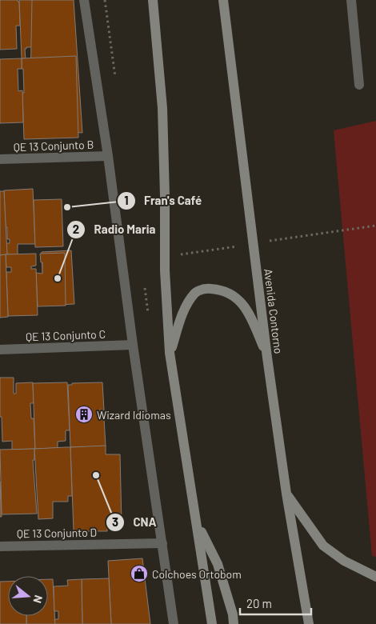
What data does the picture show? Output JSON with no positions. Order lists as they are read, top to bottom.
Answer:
{
  "streets": {
    "main road": ["Avenida Contorno"],
    "street": ["QE 13 Conjunto B", "QE 13 Conjunto C", "QE 13 Conjunto D"]
  },
  "places": {
    "other": ["Fran's Café", "Radio Maria", "CNA"],
    "building": ["Wizard Idiomas"],
    "shop": ["Colchoes Ortobom"]
  },
  "scale_bar": "20 m",
  "north": "right"
}
